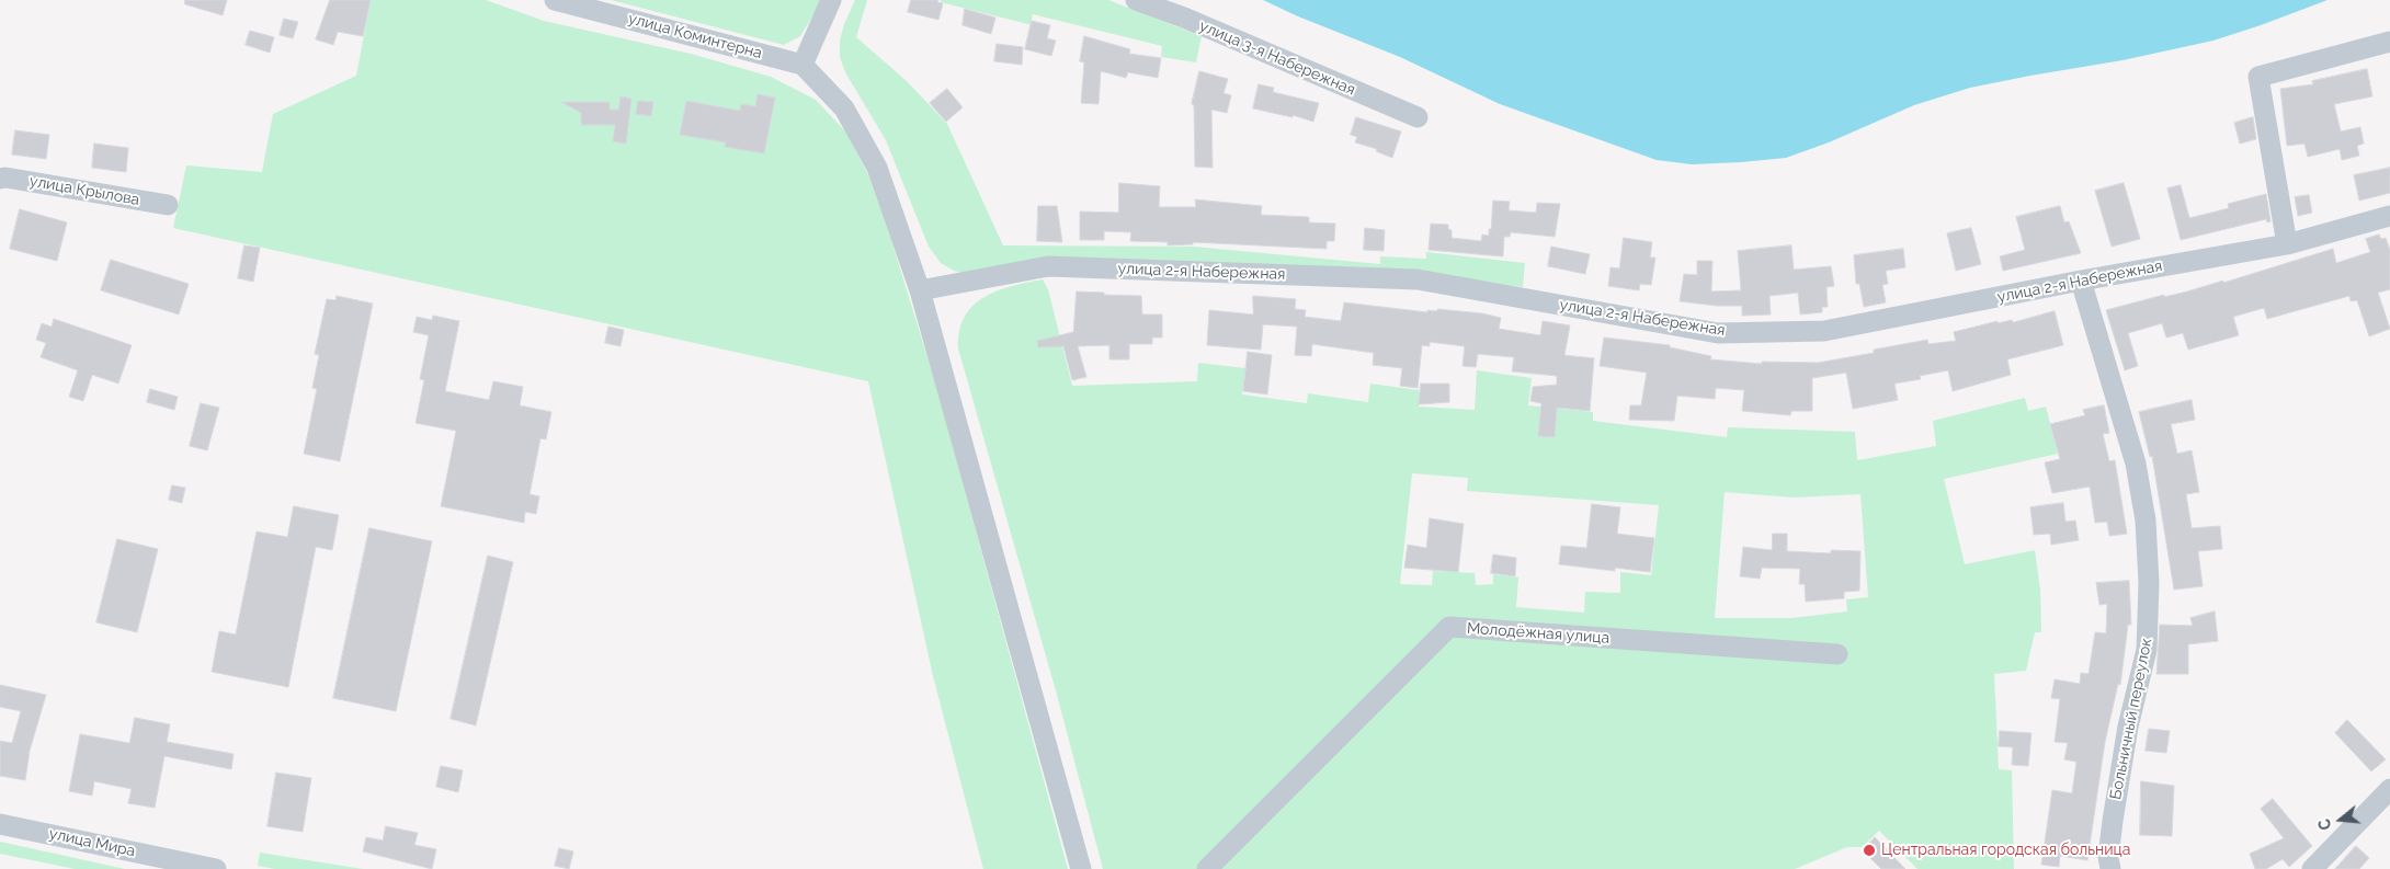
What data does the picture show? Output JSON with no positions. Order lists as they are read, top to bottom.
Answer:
{
  "streets": {
    "street": [
      "улица Коминтерна",
      "улица 3-я Набережная",
      "улица Крылова",
      "улица 2-я Набережная",
      "Молодёжная улица",
      "Больничный переулок",
      "улица Мира"
    ]
  },
  "crossings": [
    ["улица 2-я Набережная", "Больничный переулок"]
  ],
  "places": ["Центральная городская больница"],
  "north": "left"
}
